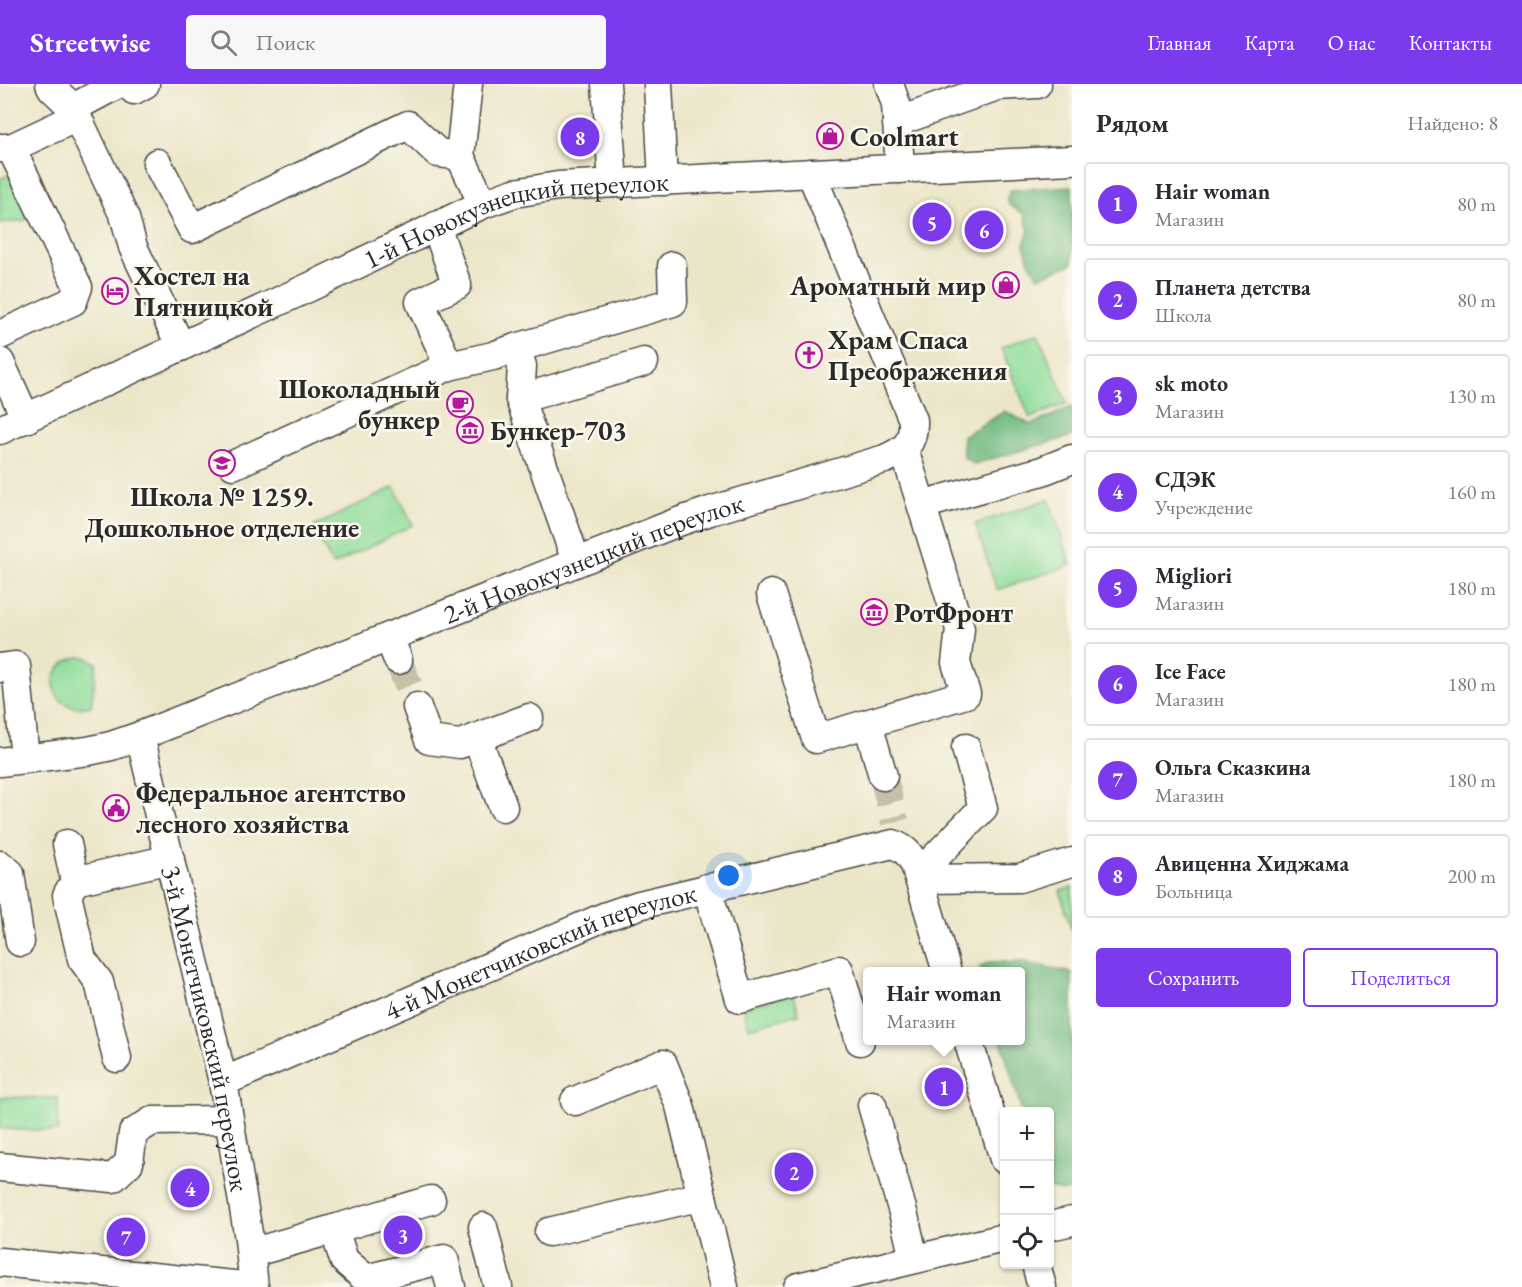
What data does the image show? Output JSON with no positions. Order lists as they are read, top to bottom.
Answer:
{
  "streets": {
    "street": [
      "1-й Новокузнецкий переулок",
      "2-й Новокузнецкий переулок",
      "4-й Монетчиковский переулок",
      "3-й Монетчиковский переулок"
    ]
  },
  "crossings": [
    ["2-й Новокузнецкий переулок", "3-й Монетчиковский переулок"],
    ["4-й Монетчиковский переулок", "3-й Монетчиковский переулок"]
  ],
  "places": {
    "shop": ["Coolmart", "Ароматный мир"],
    "hotel": ["Хостел на Пятницкой"],
    "church": ["Храм Спаса Преображения"],
    "cafe": ["Шоколадный бункер"],
    "museum": ["Бункер-703", "РотФронт"],
    "school or university": ["Школа № 1259. Дошкольное отделение"],
    "public building": ["Федеральное агентство лесного хозяйства"]
  },
  "page": {
    "header": "Streetwise",
    "search": "Поиск",
    "nav": [
      "Главная",
      "Карта",
      "О нас",
      "Контакты"
    ],
    "heading": ["Рядом", "Найдено: 8"],
    "pins": [
      "8",
      "5",
      "6",
      "1",
      "2",
      "4",
      "3",
      "7"
    ],
    "list": [
      {
        "mark": "1",
        "name": "Hair woman",
        "note": "Магазин",
        "value": "80 m"
      },
      {
        "mark": "2",
        "name": "Планета детства",
        "note": "Школа",
        "value": "80 m"
      },
      {
        "mark": "3",
        "name": "sk moto",
        "note": "Магазин",
        "value": "130 m"
      },
      {
        "mark": "4",
        "name": "СДЭК",
        "note": "Учреждение",
        "value": "160 m"
      },
      {
        "mark": "5",
        "name": "Migliori",
        "note": "Магазин",
        "value": "180 m"
      },
      {
        "mark": "6",
        "name": "Ice Face",
        "note": "Магазин",
        "value": "180 m"
      },
      {
        "mark": "7",
        "name": "Ольга Сказкина",
        "note": "Магазин",
        "value": "180 m"
      },
      {
        "mark": "8",
        "name": "Авиценна Хиджама",
        "note": "Больница",
        "value": "200 m"
      }
    ],
    "buttons": ["Сохранить", "Поделиться"],
    "popup": ["Hair woman", "Магазин"],
    "map_buttons": ["+", "−"]
  }
}
